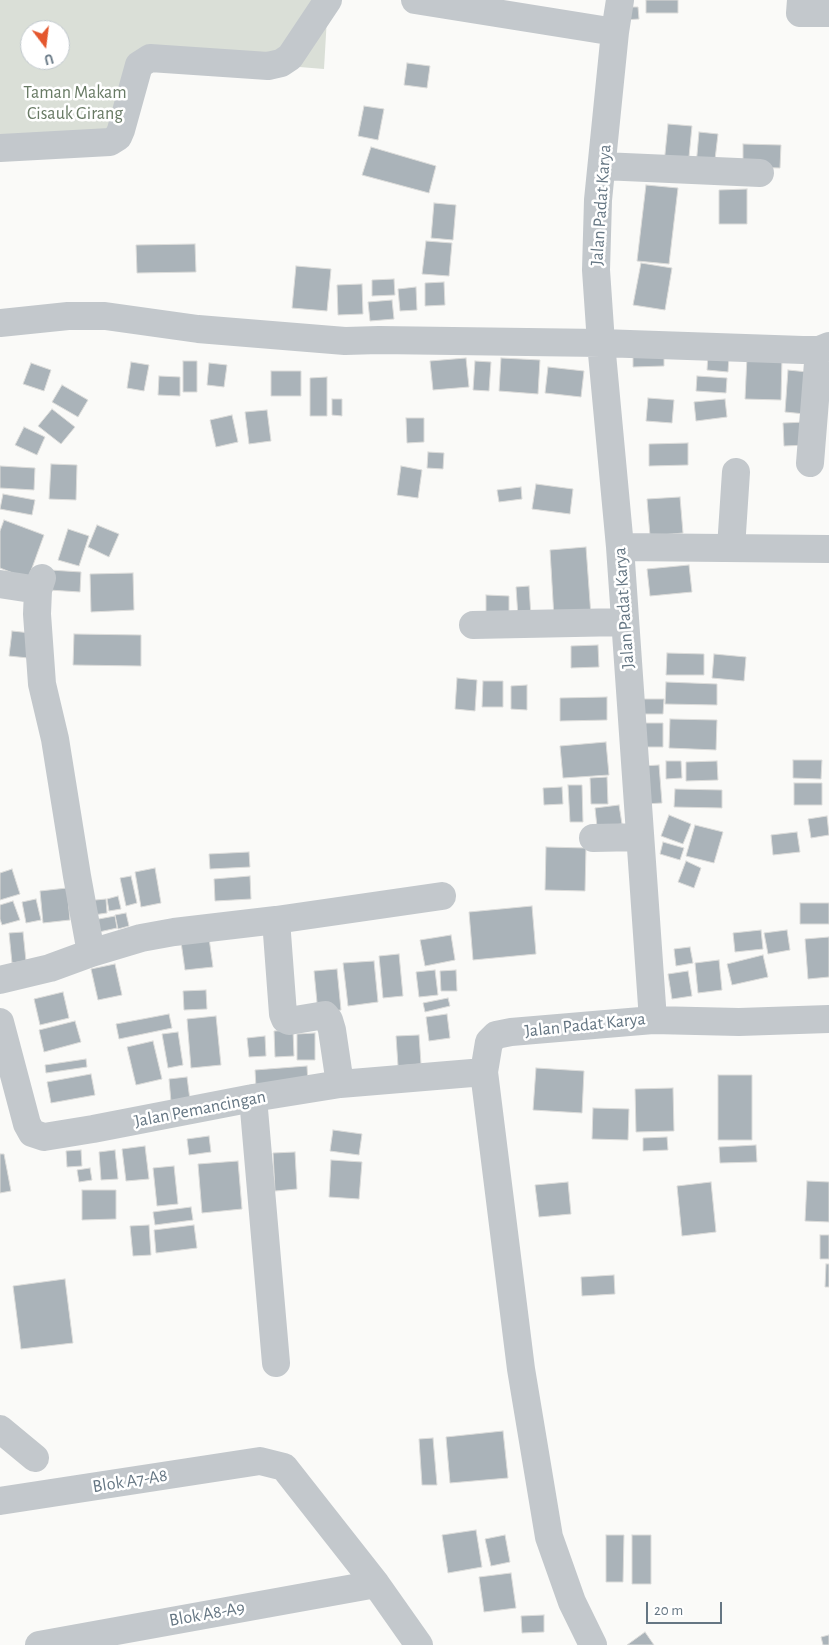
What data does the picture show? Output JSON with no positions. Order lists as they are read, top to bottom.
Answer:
{
  "streets": {
    "street": [
      "Jalan Padat Karya",
      "Jalan Pemancingan",
      "Blok A7-A8",
      "Blok A8-A9"
    ]
  },
  "crossings": [
    ["Jalan Padat Karya", "Jalan Pemancingan"],
    ["Blok A7-A8", "Blok A8-A9"]
  ],
  "parks": ["Taman Makam Cisauk Girang"],
  "scale_bar": "20 m",
  "north": "bottom"
}
